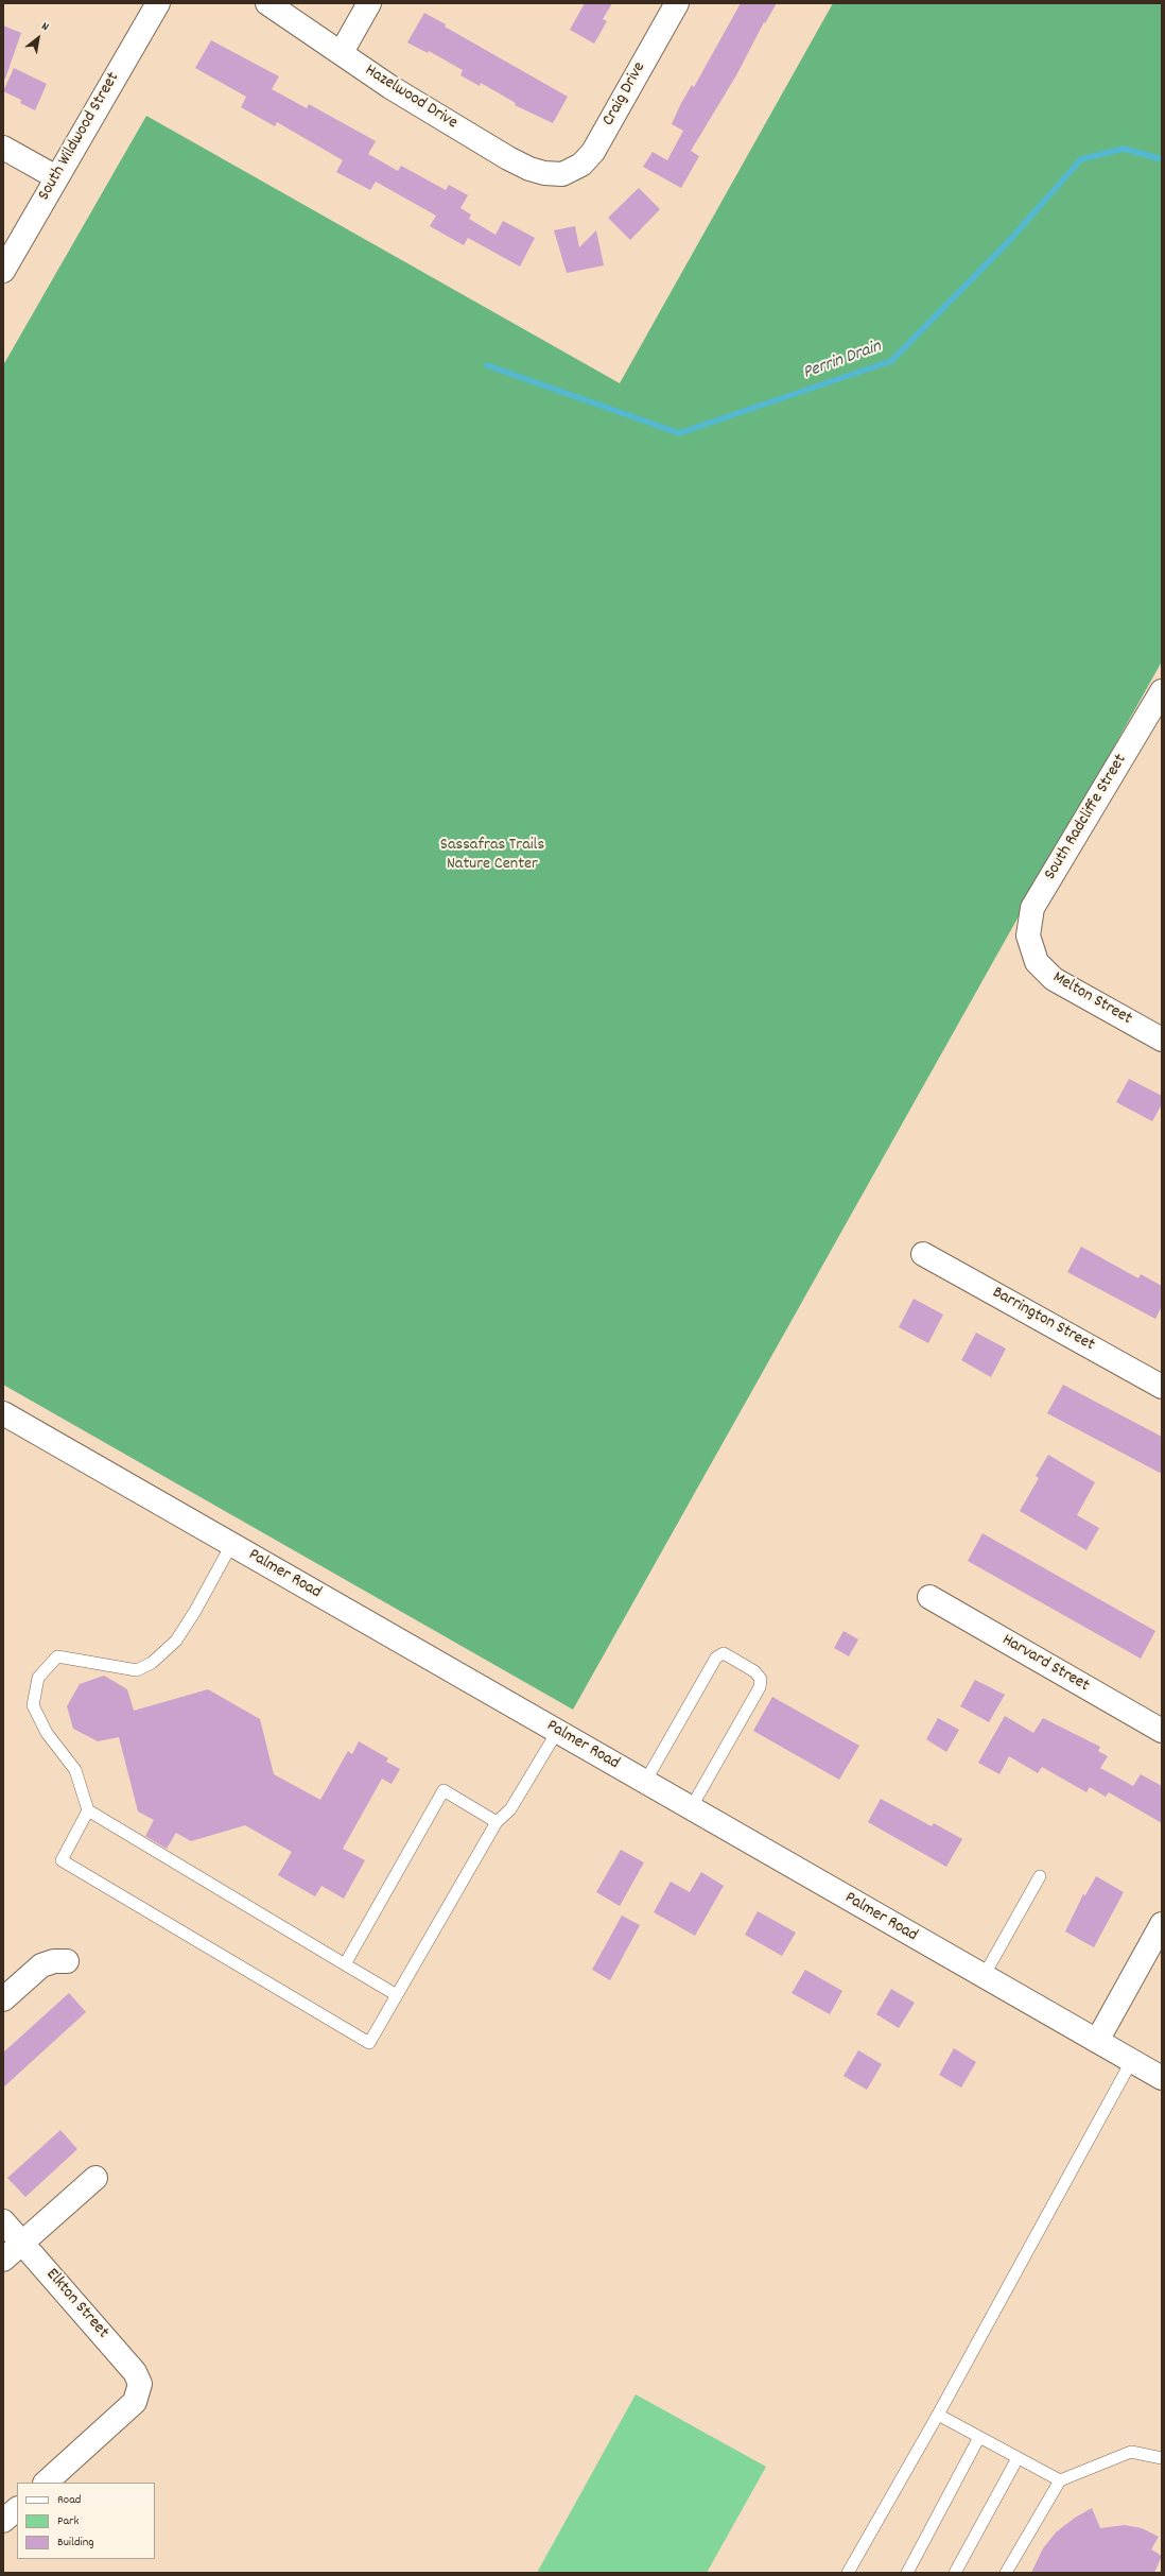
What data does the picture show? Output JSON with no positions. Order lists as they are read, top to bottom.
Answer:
{
  "streets": {
    "street": [
      "Craig Drive",
      "Hazelwood Drive",
      "South Wildwood Street",
      "South Radcliffe Street",
      "Melton Street",
      "Barrington Street",
      "Palmer Road",
      "Harvard Street",
      "Elkton Street"
    ]
  },
  "crossings": [
    ["Craig Drive", "Hazelwood Drive"],
    ["South Radcliffe Street", "Melton Street"]
  ],
  "water": ["Perrin Drain"],
  "parks": ["Sassafras Trails Nature Center"],
  "legend": ["Road", "Park", "Building"],
  "north": "top right"
}
